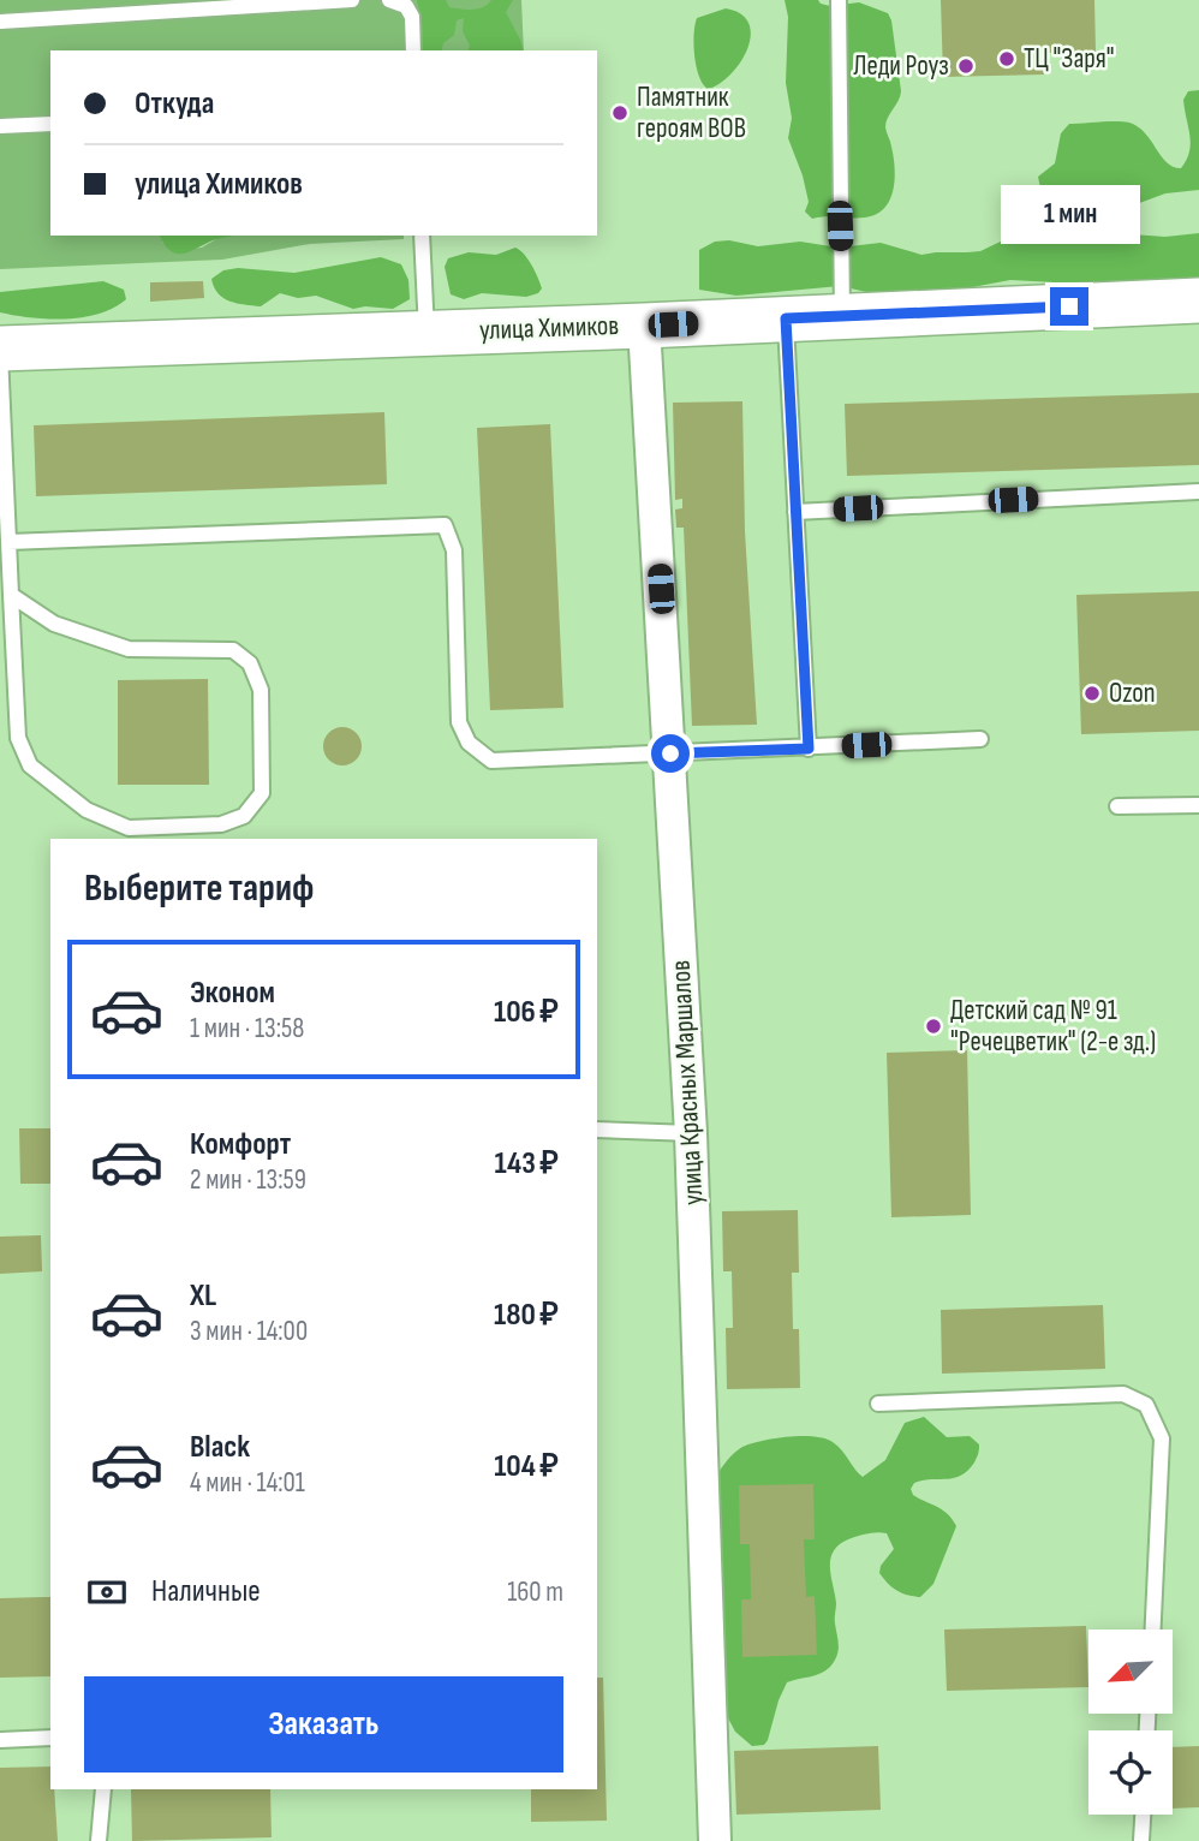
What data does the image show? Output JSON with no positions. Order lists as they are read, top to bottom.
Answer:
{
  "streets": {
    "street": ["улица Химиков", "улица Красных Маршалов"]
  },
  "crossings": [
    ["улица Химиков", "улица Красных Маршалов"]
  ],
  "places": [
    "ТЦ \"Заря\"",
    "Леди Роуз",
    "Памятник героям ВОВ",
    "Ozon",
    "Детский сад № 91 \"Речецветик\" (2-е зд.)"
  ],
  "north": "bottom left",
  "page": {
    "banner": ["Откуда", "улица Химиков"],
    "bubble": "1 мин",
    "heading": "Выберите тариф",
    "list": [
      {
        "name": "Эконом",
        "note": "1 мин · 13:58",
        "value": "106 ₽"
      },
      {
        "name": "Комфорт",
        "note": "2 мин · 13:59",
        "value": "143 ₽"
      },
      {
        "name": "XL",
        "note": "3 мин · 14:00",
        "value": "180 ₽"
      },
      {
        "name": "Black",
        "note": "4 мин · 14:01",
        "value": "104 ₽"
      }
    ],
    "pay": ["Наличные", "160 m"],
    "buttons": "Заказать"
  }
}
